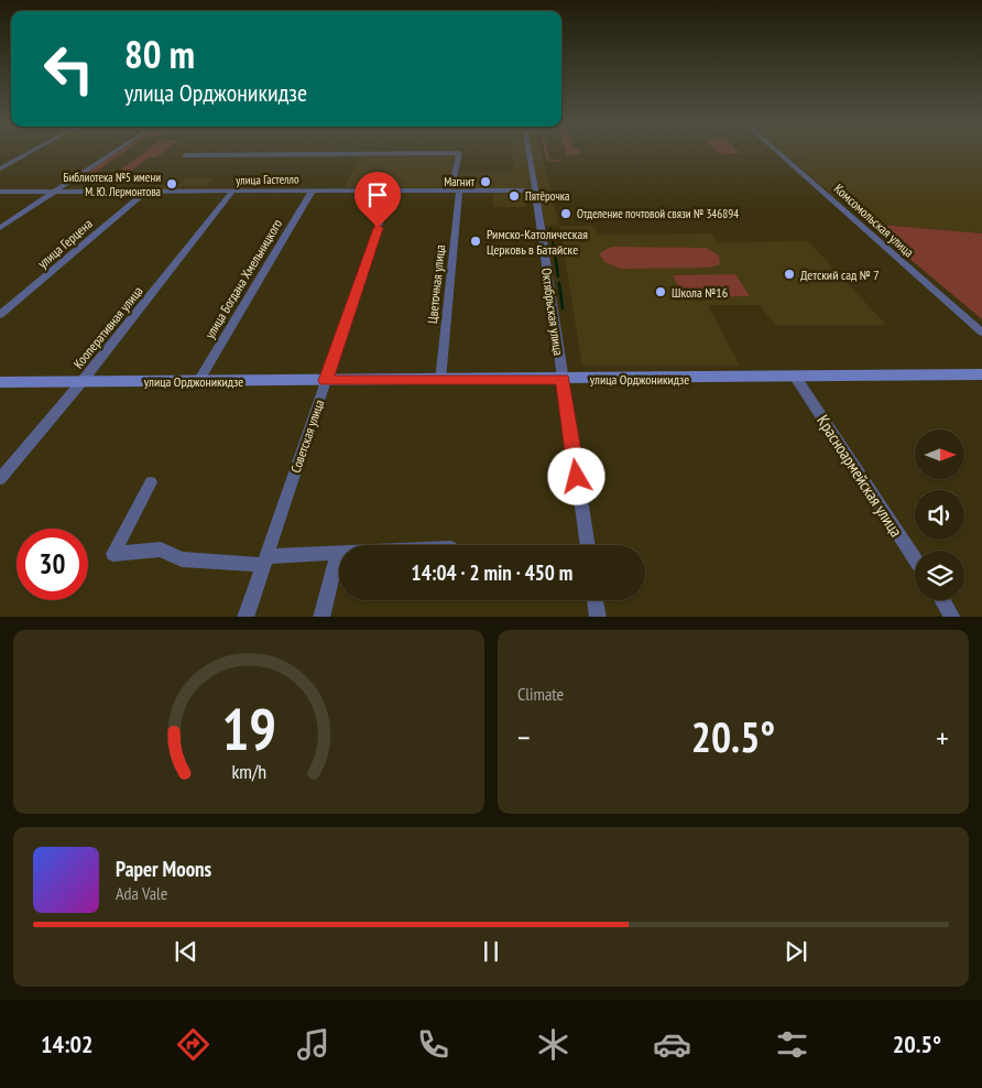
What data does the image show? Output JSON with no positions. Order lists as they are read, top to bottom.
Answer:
{
  "streets": {
    "street": [
      "улица Гастелло",
      "Комсомольская улица",
      "улица Герцена",
      "улица Богдана Хмельницкого",
      "Цветочная улица",
      "Октябрьская улица",
      "Кооперативная улица",
      "улица Орджоникидзе",
      "Советская улица",
      "Красноармейская улица"
    ]
  },
  "crossings": [
    ["улица Гастелло", "улица Герцена"],
    ["улица Гастелло", "улица Богдана Хмельницкого"],
    ["улица Гастелло", "Цветочная улица"],
    ["улица Гастелло", "Октябрьская улица"],
    ["улица Гастелло", "Кооперативная улица"],
    ["улица Гастелло", "Советская улица"],
    ["улица Богдана Хмельницкого", "улица Орджоникидзе"],
    ["Цветочная улица", "улица Орджоникидзе"],
    ["Октябрьская улица", "улица Орджоникидзе"],
    ["Кооперативная улица", "улица Орджоникидзе"],
    ["улица Орджоникидзе", "Советская улица"],
    ["улица Орджоникидзе", "Красноармейская улица"]
  ],
  "places": [
    "Магнит",
    "Библиотека №5 имени М. Ю. Лермонтова",
    "Пятёрочка",
    "Отделение почтовой связи № 346894",
    "Римско-Католическая Церковь в Батайске",
    "Детский сад № 7",
    "Школа №16"
  ],
  "north": "right",
  "page": {
    "turn": ["80 m", "улица Орджоникидзе"],
    "limit": "30",
    "trip": "14:04 · 2 min · 450 m",
    "tile": "Climate",
    "heat": ["−", "20.5°", "+"],
    "song": ["Paper Moons", "Ada Vale"],
    "tabs": ["14:02", "20.5°"],
    "gauge": ["19", "km/h"]
  }
}
